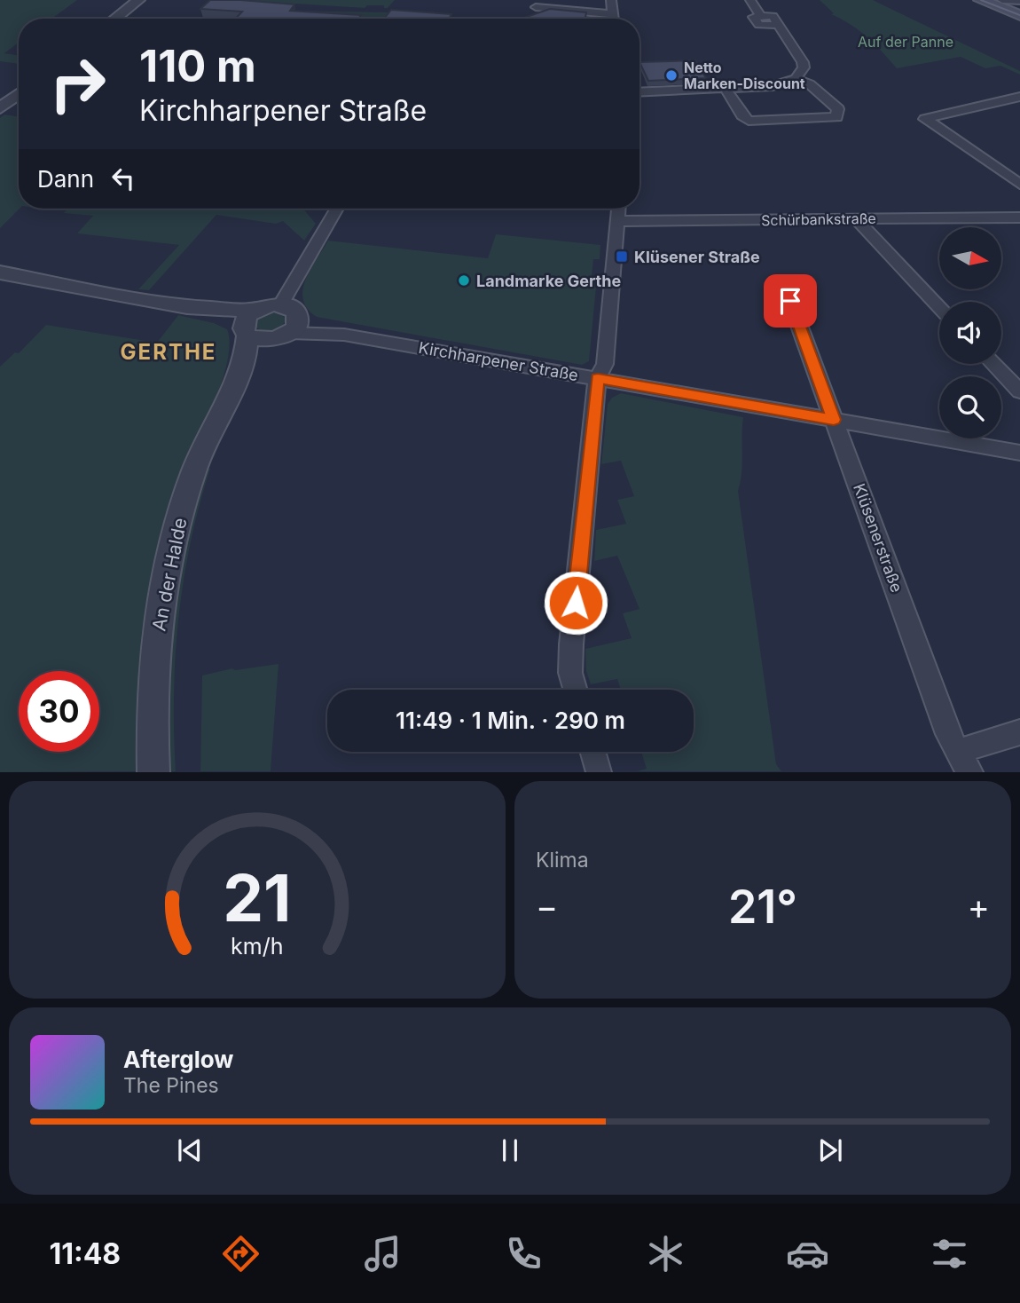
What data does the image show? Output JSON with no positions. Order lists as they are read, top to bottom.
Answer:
{
  "streets": {
    "street": [
      "Schürbankstraße",
      "Kirchharpener Straße",
      "Klüsenerstraße",
      "An der Halde"
    ]
  },
  "crossings": [
    ["Kirchharpener Straße", "Klüsenerstraße"],
    ["Kirchharpener Straße", "An der Halde"]
  ],
  "districts": ["GERTHE"],
  "parks": ["Auf der Panne"],
  "places": {
    "other": ["Netto Marken-Discount", "Landmarke Gerthe"],
    "transit": ["Klüsener Straße"]
  },
  "north": "right",
  "page": {
    "turn": ["110 m", "Kirchharpener Straße"],
    "then": "Dann",
    "limit": "30",
    "trip": "11:49 · 1 Min. · 290 m",
    "tile": "Klima",
    "heat": ["−", "21°", "+"],
    "song": ["Afterglow", "The Pines"],
    "tabs": "11:48",
    "gauge": ["21", "km/h"]
  }
}
